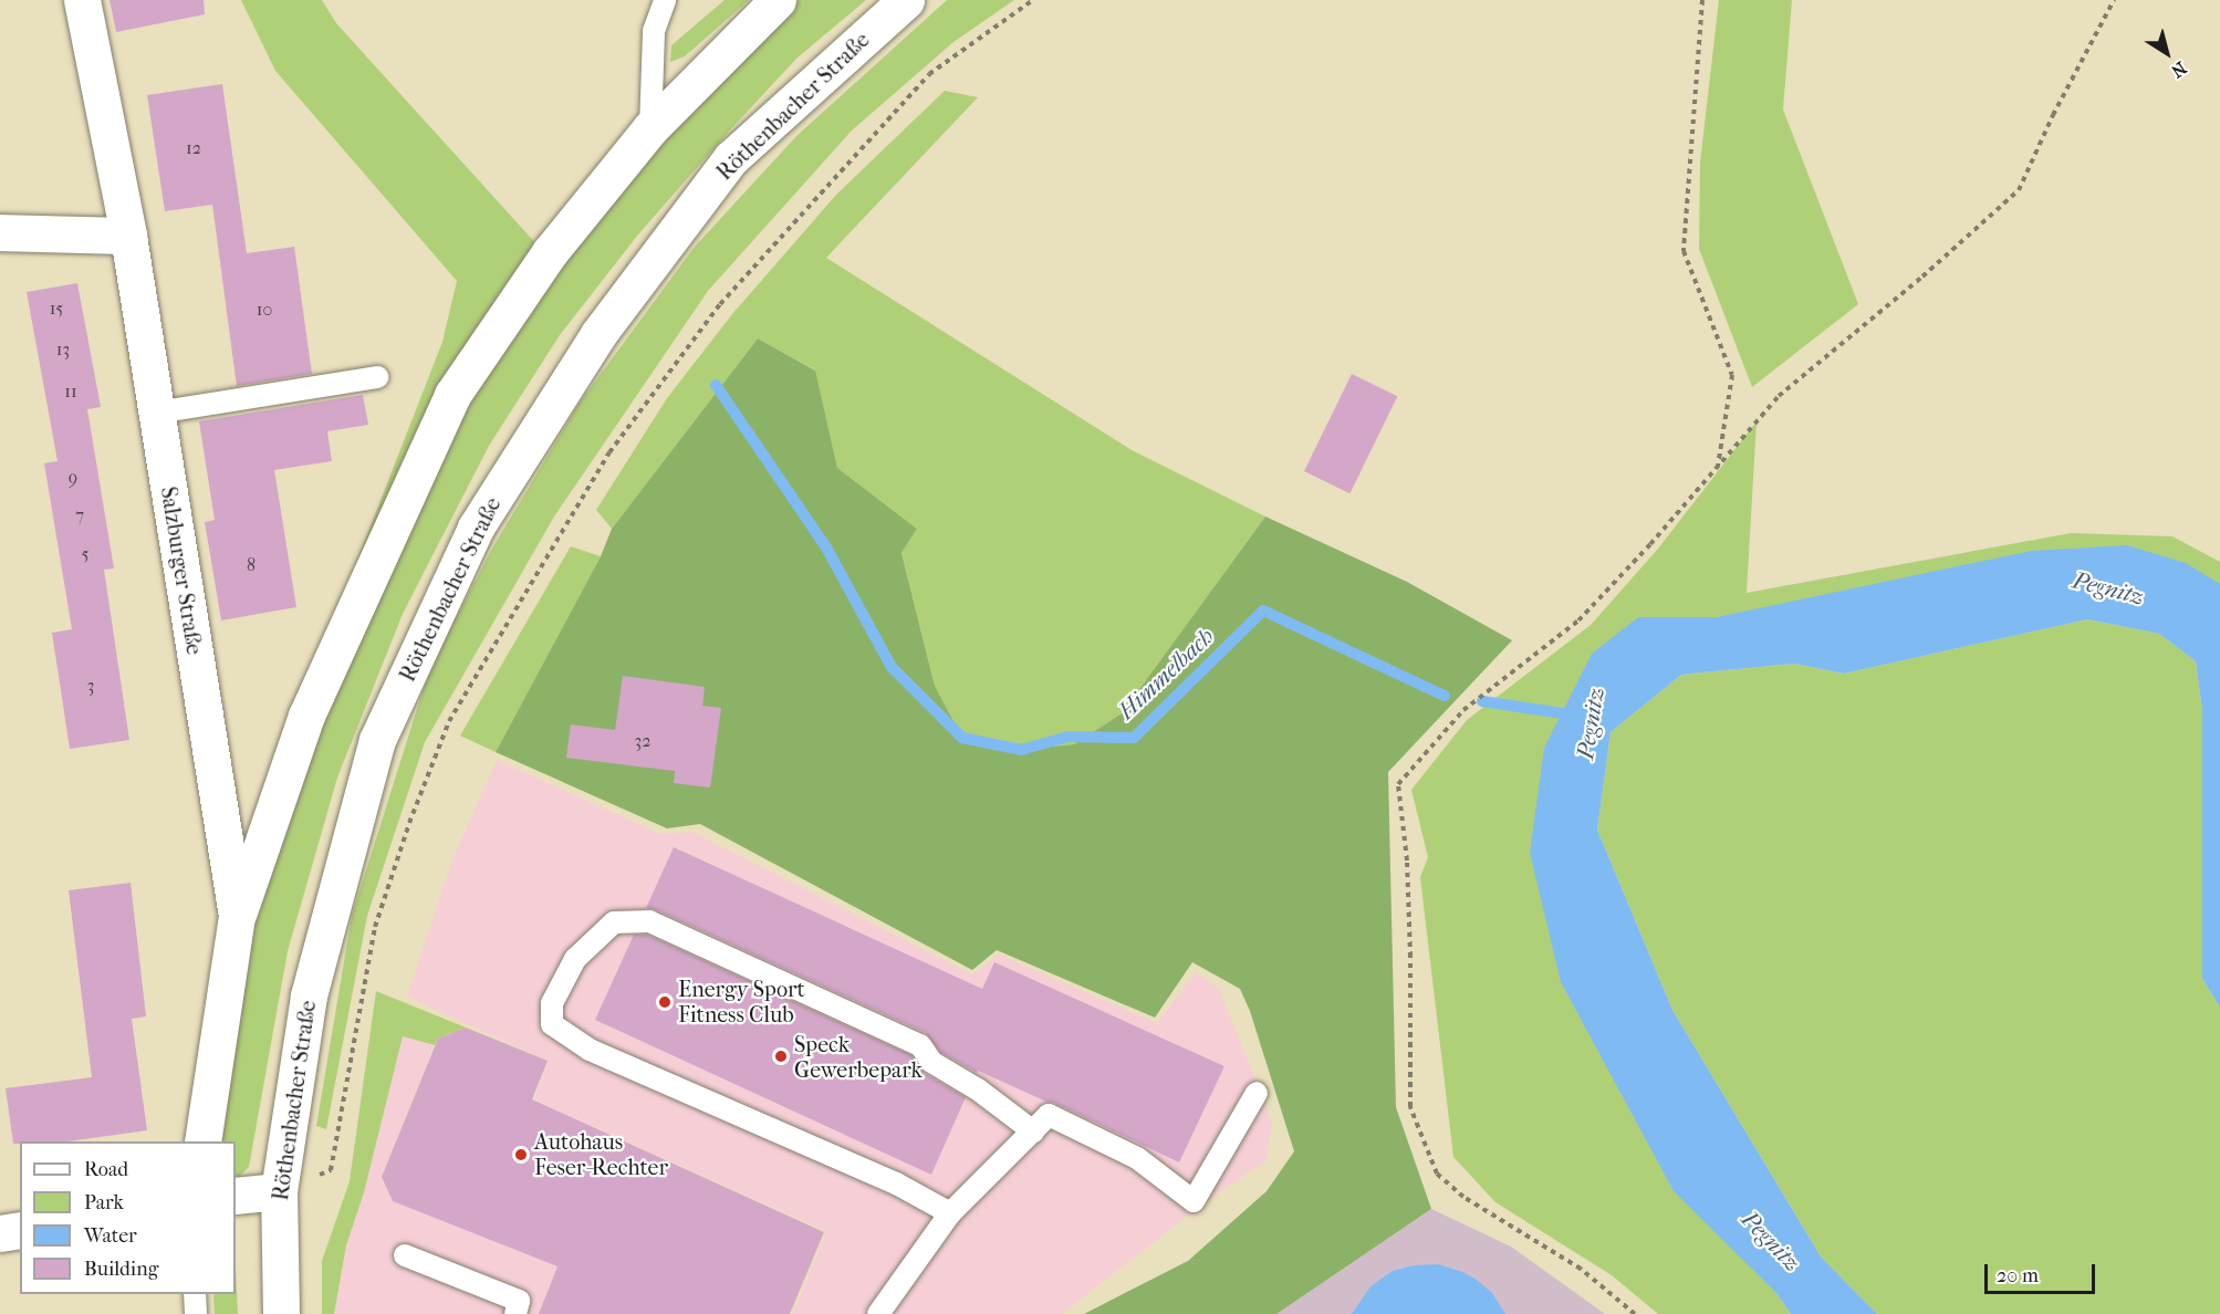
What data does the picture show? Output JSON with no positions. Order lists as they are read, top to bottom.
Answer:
{
  "streets": {
    "street": ["Röthenbacher Straße", "Salzburger Straße"]
  },
  "water": ["Pegnitz", "Himmelbach"],
  "places": ["Energy Sport Fitness Club", "Speck Gewerbepark", "Autohaus Feser-Rechter"],
  "house_numbers": [
    "12",
    "15",
    "10",
    "13",
    "11",
    "9",
    "7",
    "5",
    "8",
    "3",
    "32"
  ],
  "legend": [
    "Road",
    "Park",
    "Water",
    "Building"
  ],
  "scale_bar": "20 m",
  "north": "bottom right"
}
